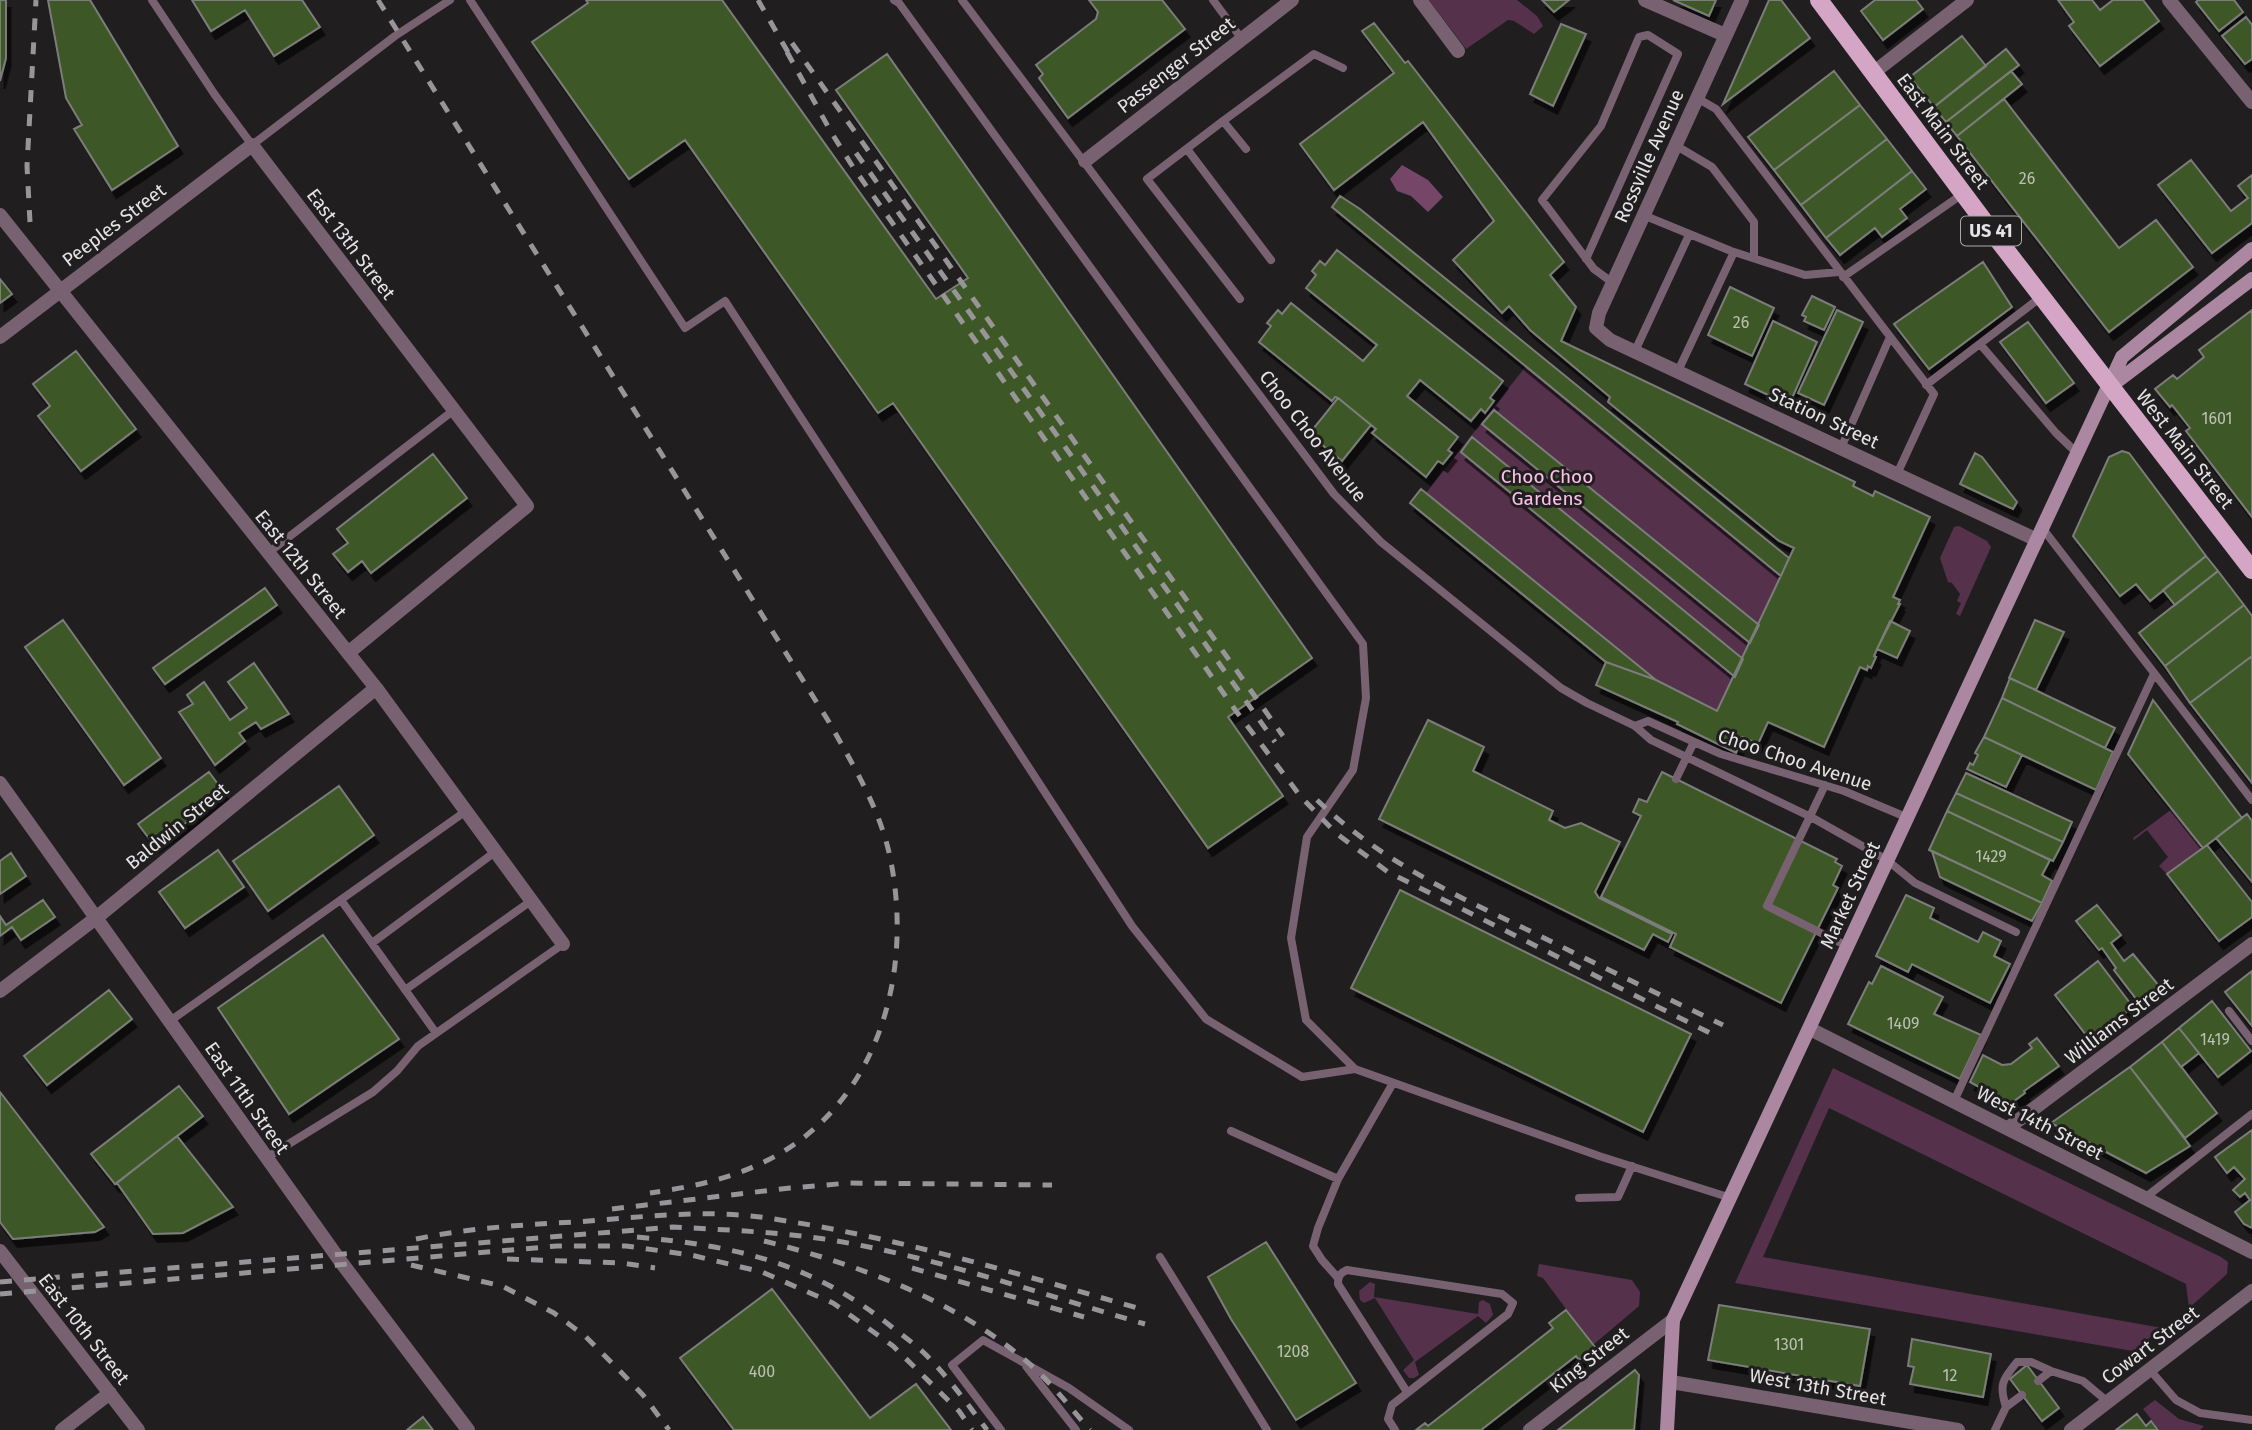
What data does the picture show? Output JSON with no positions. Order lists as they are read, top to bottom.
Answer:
{
  "streets": {
    "main road": [
      "East Main Street",
      "US 41",
      "West Main Street",
      "Market Street"
    ],
    "street": [
      "Passenger Street",
      "Rossville Avenue",
      "Peeples Street",
      "East 13th Street",
      "Station Street",
      "East 12th Street",
      "Baldwin Street",
      "Williams Street",
      "East 11th Street",
      "West 14th Street",
      "East 10th Street",
      "Cowart Street",
      "King Street",
      "West 13th Street"
    ],
    "lane": ["Choo Choo Avenue"]
  },
  "crossings": [
    ["Passenger Street", "Choo Choo Avenue"],
    ["East Main Street", "West Main Street"],
    ["East Main Street", "Market Street"],
    ["Rossville Avenue", "Station Street"],
    ["Peeples Street", "East 13th Street"],
    ["Peeples Street", "East 12th Street"],
    ["East 13th Street", "East 12th Street"],
    ["Station Street", "Market Street"],
    ["Choo Choo Avenue", "Market Street"],
    ["West Main Street", "Market Street"],
    ["East 12th Street", "Baldwin Street"],
    ["Baldwin Street", "East 11th Street"],
    ["Market Street", "West 14th Street"],
    ["Market Street", "King Street"],
    ["Market Street", "West 13th Street"],
    ["Williams Street", "West 14th Street"]
  ],
  "parks": ["Choo Choo Gardens"],
  "house_numbers": [
    "26",
    "26",
    "1601",
    "1429",
    "1409",
    "1419",
    "1301",
    "1208",
    "400",
    "12"
  ]
}
